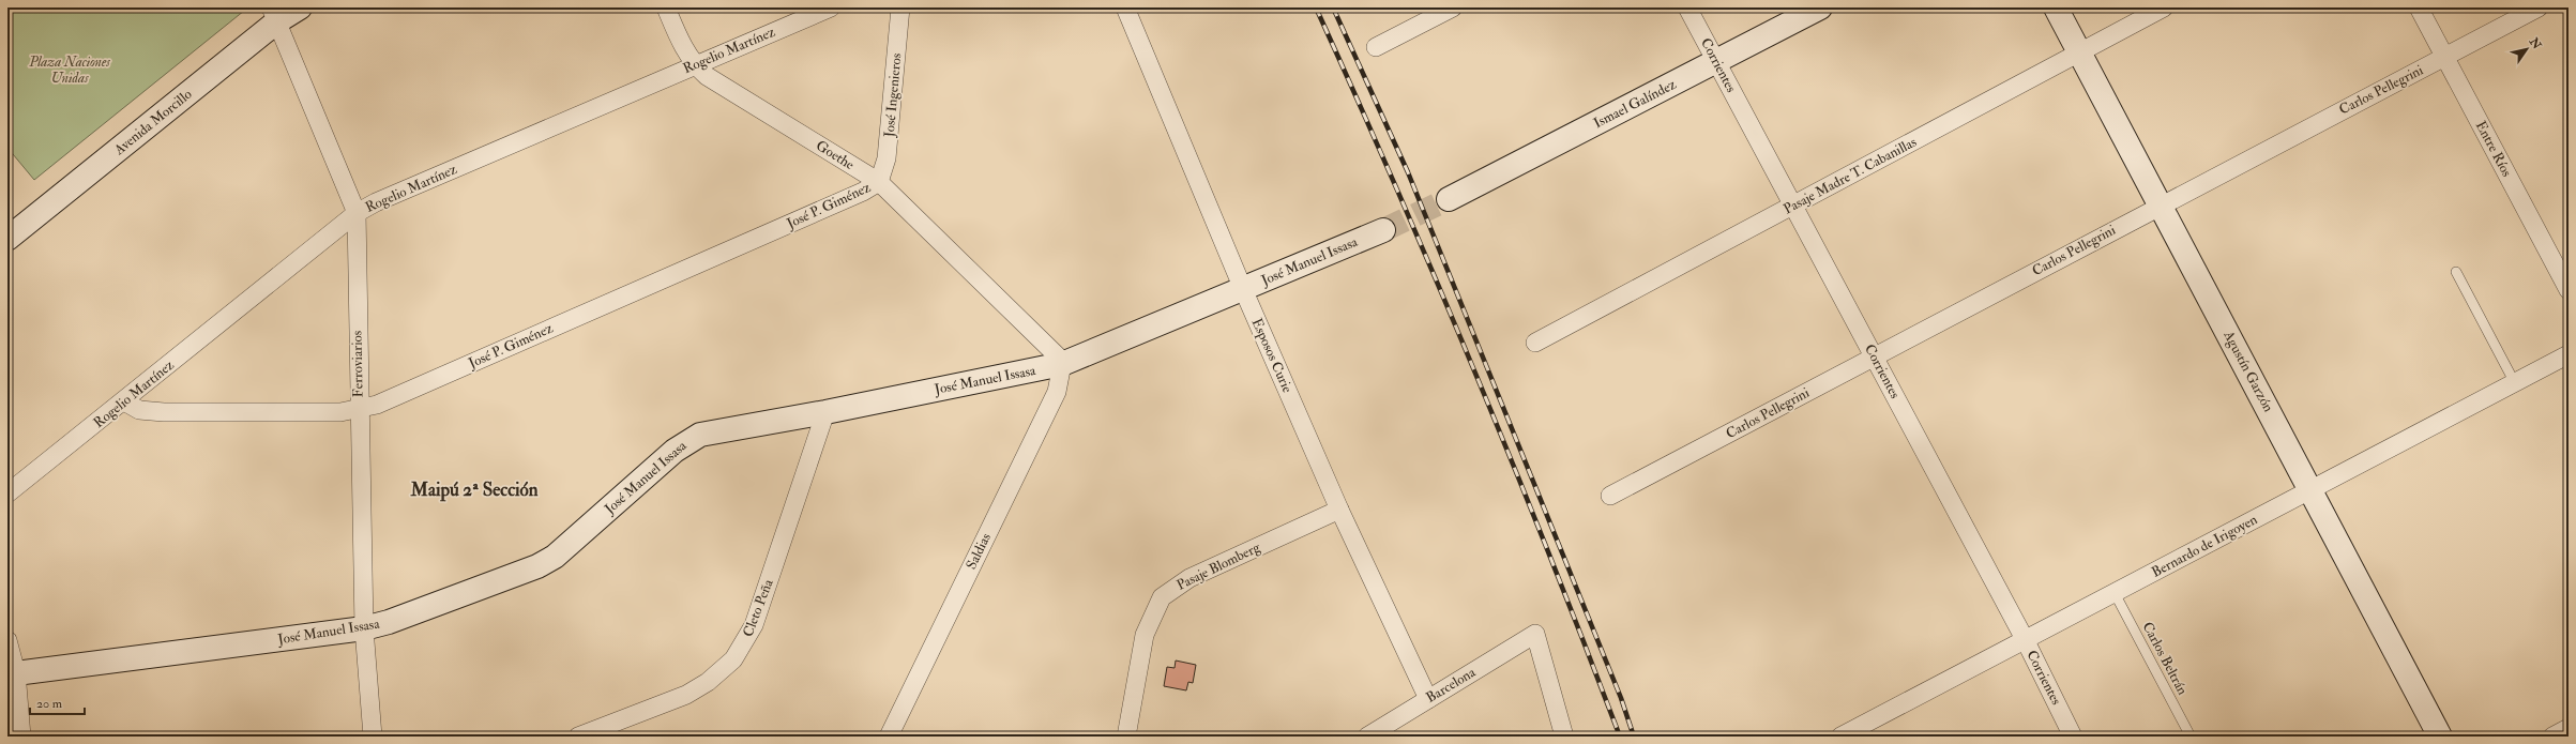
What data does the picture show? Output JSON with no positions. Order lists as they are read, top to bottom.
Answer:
{
  "streets": {
    "main road": [
      "Ismael Galíndez",
      "Avenida Morcillo",
      "José Manuel Issasa",
      "Agustín Garzón"
    ],
    "street": [
      "Rogelio Martínez",
      "Corrientes",
      "Carlos Pellegrini",
      "José Ingenieros",
      "Entre Ríos",
      "Goethe",
      "Pasaje Madre T. Cabanillas",
      "José P. Giménez",
      "Esposos Curie",
      "Ferroviarios",
      "Bernardo de Irigoyen",
      "Saldias",
      "Pasaje Blomberg",
      "Cleto Peña",
      "Barcelona"
    ],
    "lane": ["Carlos Beltrán"]
  },
  "crossings": [
    ["Rogelio Martínez", "Goethe"],
    ["Rogelio Martínez", "José P. Giménez"],
    ["Rogelio Martínez", "Ferroviarios"],
    ["Corrientes", "Carlos Pellegrini"],
    ["Corrientes", "Ismael Galíndez"],
    ["Corrientes", "Pasaje Madre T. Cabanillas"],
    ["Corrientes", "Bernardo de Irigoyen"],
    ["Carlos Pellegrini", "Entre Ríos"],
    ["Carlos Pellegrini", "Agustín Garzón"],
    ["José Ingenieros", "Goethe"],
    ["José Ingenieros", "José P. Giménez"],
    ["Avenida Morcillo", "Ferroviarios"],
    ["Goethe", "José P. Giménez"],
    ["Goethe", "José Manuel Issasa"],
    ["Goethe", "Saldias"],
    ["Pasaje Madre T. Cabanillas", "Agustín Garzón"],
    ["José P. Giménez", "Ferroviarios"],
    ["José Manuel Issasa", "Esposos Curie"],
    ["José Manuel Issasa", "Ferroviarios"],
    ["José Manuel Issasa", "Saldias"],
    ["José Manuel Issasa", "Cleto Peña"],
    ["Esposos Curie", "Pasaje Blomberg"],
    ["Esposos Curie", "Barcelona"],
    ["Agustín Garzón", "Bernardo de Irigoyen"],
    ["Bernardo de Irigoyen", "Carlos Beltrán"]
  ],
  "districts": ["Maipú 2ª Sección"],
  "parks": ["Plaza Naciones Unidas"],
  "scale_bar": "20 m",
  "north": "top right"
}
